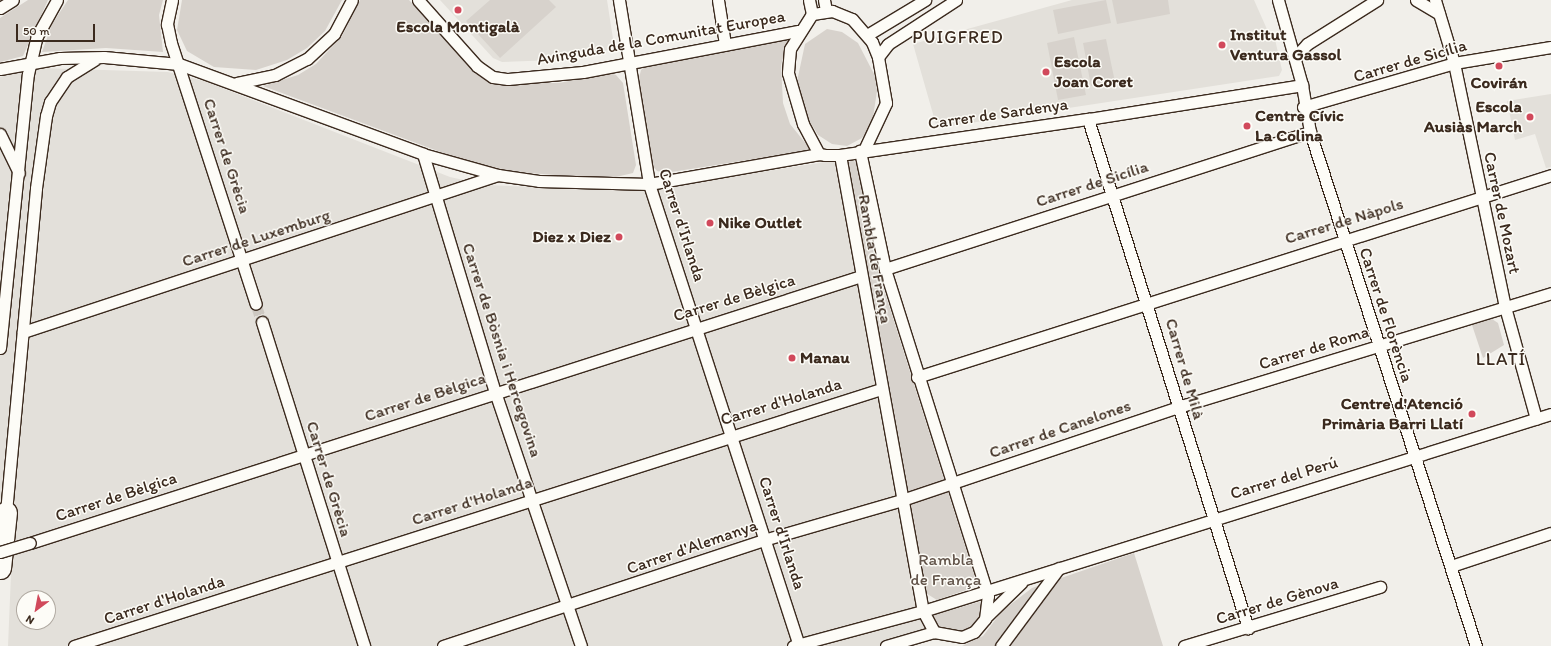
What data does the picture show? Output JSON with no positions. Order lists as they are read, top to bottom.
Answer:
{
  "streets": {
    "street": [
      "Avinguda de la Comunitat Europea",
      "Carrer de Sicília",
      "Carrer de Sardenya",
      "Carrer de Grècia",
      "Carrer de Mozart",
      "Carrer de Nàpols",
      "Carrer d'Irlanda",
      "Carrer de Luxemburg",
      "Rambla de França",
      "Carrer de Bèlgica",
      "Carrer de Florència",
      "Carrer de Roma",
      "Carrer de Bòsnia i Hercegovina",
      "Carrer de Milà",
      "Carrer d'Holanda",
      "Carrer de Canelones",
      "Carrer del Perú",
      "Carrer d'Alemanya",
      "Carrer de Gènova"
    ]
  },
  "crossings": [
    ["Avinguda de la Comunitat Europea", "Carrer de Sardenya"],
    ["Avinguda de la Comunitat Europea", "Carrer d'Irlanda"],
    ["Avinguda de la Comunitat Europea", "Rambla de França"],
    ["Carrer de Sicília", "Carrer de Mozart"],
    ["Carrer de Sicília", "Rambla de França"],
    ["Carrer de Sicília", "Carrer de Florència"],
    ["Carrer de Sicília", "Carrer de Milà"],
    ["Carrer de Sardenya", "Rambla de França"],
    ["Carrer de Sardenya", "Carrer de Florència"],
    ["Carrer de Sardenya", "Carrer de Milà"],
    ["Carrer de Grècia", "Carrer de Luxemburg"],
    ["Carrer de Grècia", "Carrer de Bèlgica"],
    ["Carrer de Grècia", "Carrer d'Holanda"],
    ["Carrer de Mozart", "Carrer de Nàpols"],
    ["Carrer de Mozart", "Carrer de Roma"],
    ["Carrer de Mozart", "Carrer del Perú"],
    ["Carrer de Nàpols", "Rambla de França"],
    ["Carrer de Nàpols", "Carrer de Florència"],
    ["Carrer de Nàpols", "Carrer de Milà"],
    ["Carrer d'Irlanda", "Carrer de Bèlgica"],
    ["Carrer d'Irlanda", "Carrer d'Holanda"],
    ["Carrer d'Irlanda", "Carrer del Perú"],
    ["Carrer d'Irlanda", "Carrer d'Alemanya"],
    ["Carrer de Luxemburg", "Carrer de Bòsnia i Hercegovina"],
    ["Rambla de França", "Carrer de Bèlgica"],
    ["Rambla de França", "Carrer d'Holanda"],
    ["Rambla de França", "Carrer de Canelones"],
    ["Rambla de França", "Carrer del Perú"],
    ["Rambla de França", "Carrer d'Alemanya"],
    ["Carrer de Bèlgica", "Carrer de Bòsnia i Hercegovina"],
    ["Carrer de Florència", "Carrer de Roma"],
    ["Carrer de Florència", "Carrer del Perú"],
    ["Carrer de Roma", "Carrer de Milà"],
    ["Carrer de Roma", "Carrer de Canelones"],
    ["Carrer de Bòsnia i Hercegovina", "Carrer d'Holanda"],
    ["Carrer de Bòsnia i Hercegovina", "Carrer d'Alemanya"],
    ["Carrer de Milà", "Carrer de Canelones"],
    ["Carrer de Milà", "Carrer del Perú"],
    ["Carrer de Milà", "Carrer de Gènova"],
    ["Carrer de Canelones", "Carrer d'Alemanya"]
  ],
  "districts": ["PUIGFRED", "LLATÍ"],
  "parks": ["Rambla de França"],
  "places": [
    "Escola Montigalà",
    "Institut Ventura Gassol",
    "Covirán",
    "Escola Joan Coret",
    "Escola Ausiàs March",
    "Centre Cívic La Colina",
    "Nike Outlet",
    "Diez x Diez",
    "Manau",
    "Centre d'Atenció Primària Barri Llatí"
  ],
  "scale_bar": "50 m",
  "north": "bottom left"
}
